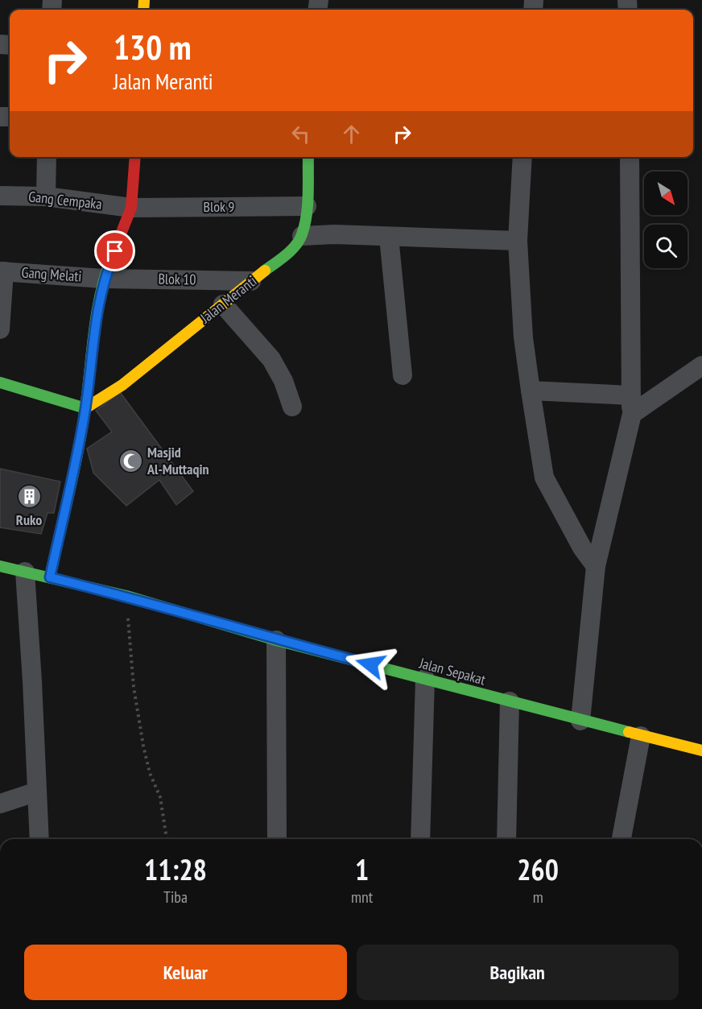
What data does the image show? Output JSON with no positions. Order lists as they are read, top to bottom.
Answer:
{
  "streets": {
    "street": [
      "Gang Cempaka",
      "Blok 9",
      "Gang Melati",
      "Blok 10",
      "Jalan Meranti",
      "Jalan Sepakat"
    ]
  },
  "crossings": [
    ["Gang Cempaka", "Blok 9"],
    ["Gang Melati", "Blok 10"],
    ["Blok 10", "Jalan Meranti"]
  ],
  "places": {
    "mosque": ["Masjid Al-Muttaqin"],
    "building": ["Ruko"]
  },
  "north": "bottom right",
  "page": {
    "turn": ["130 m", "Jalan Meranti"],
    "eta": [
      "11:28",
      "Tiba",
      "1",
      "mnt",
      "260",
      "m"
    ],
    "buttons": ["Keluar", "Bagikan"]
  }
}
